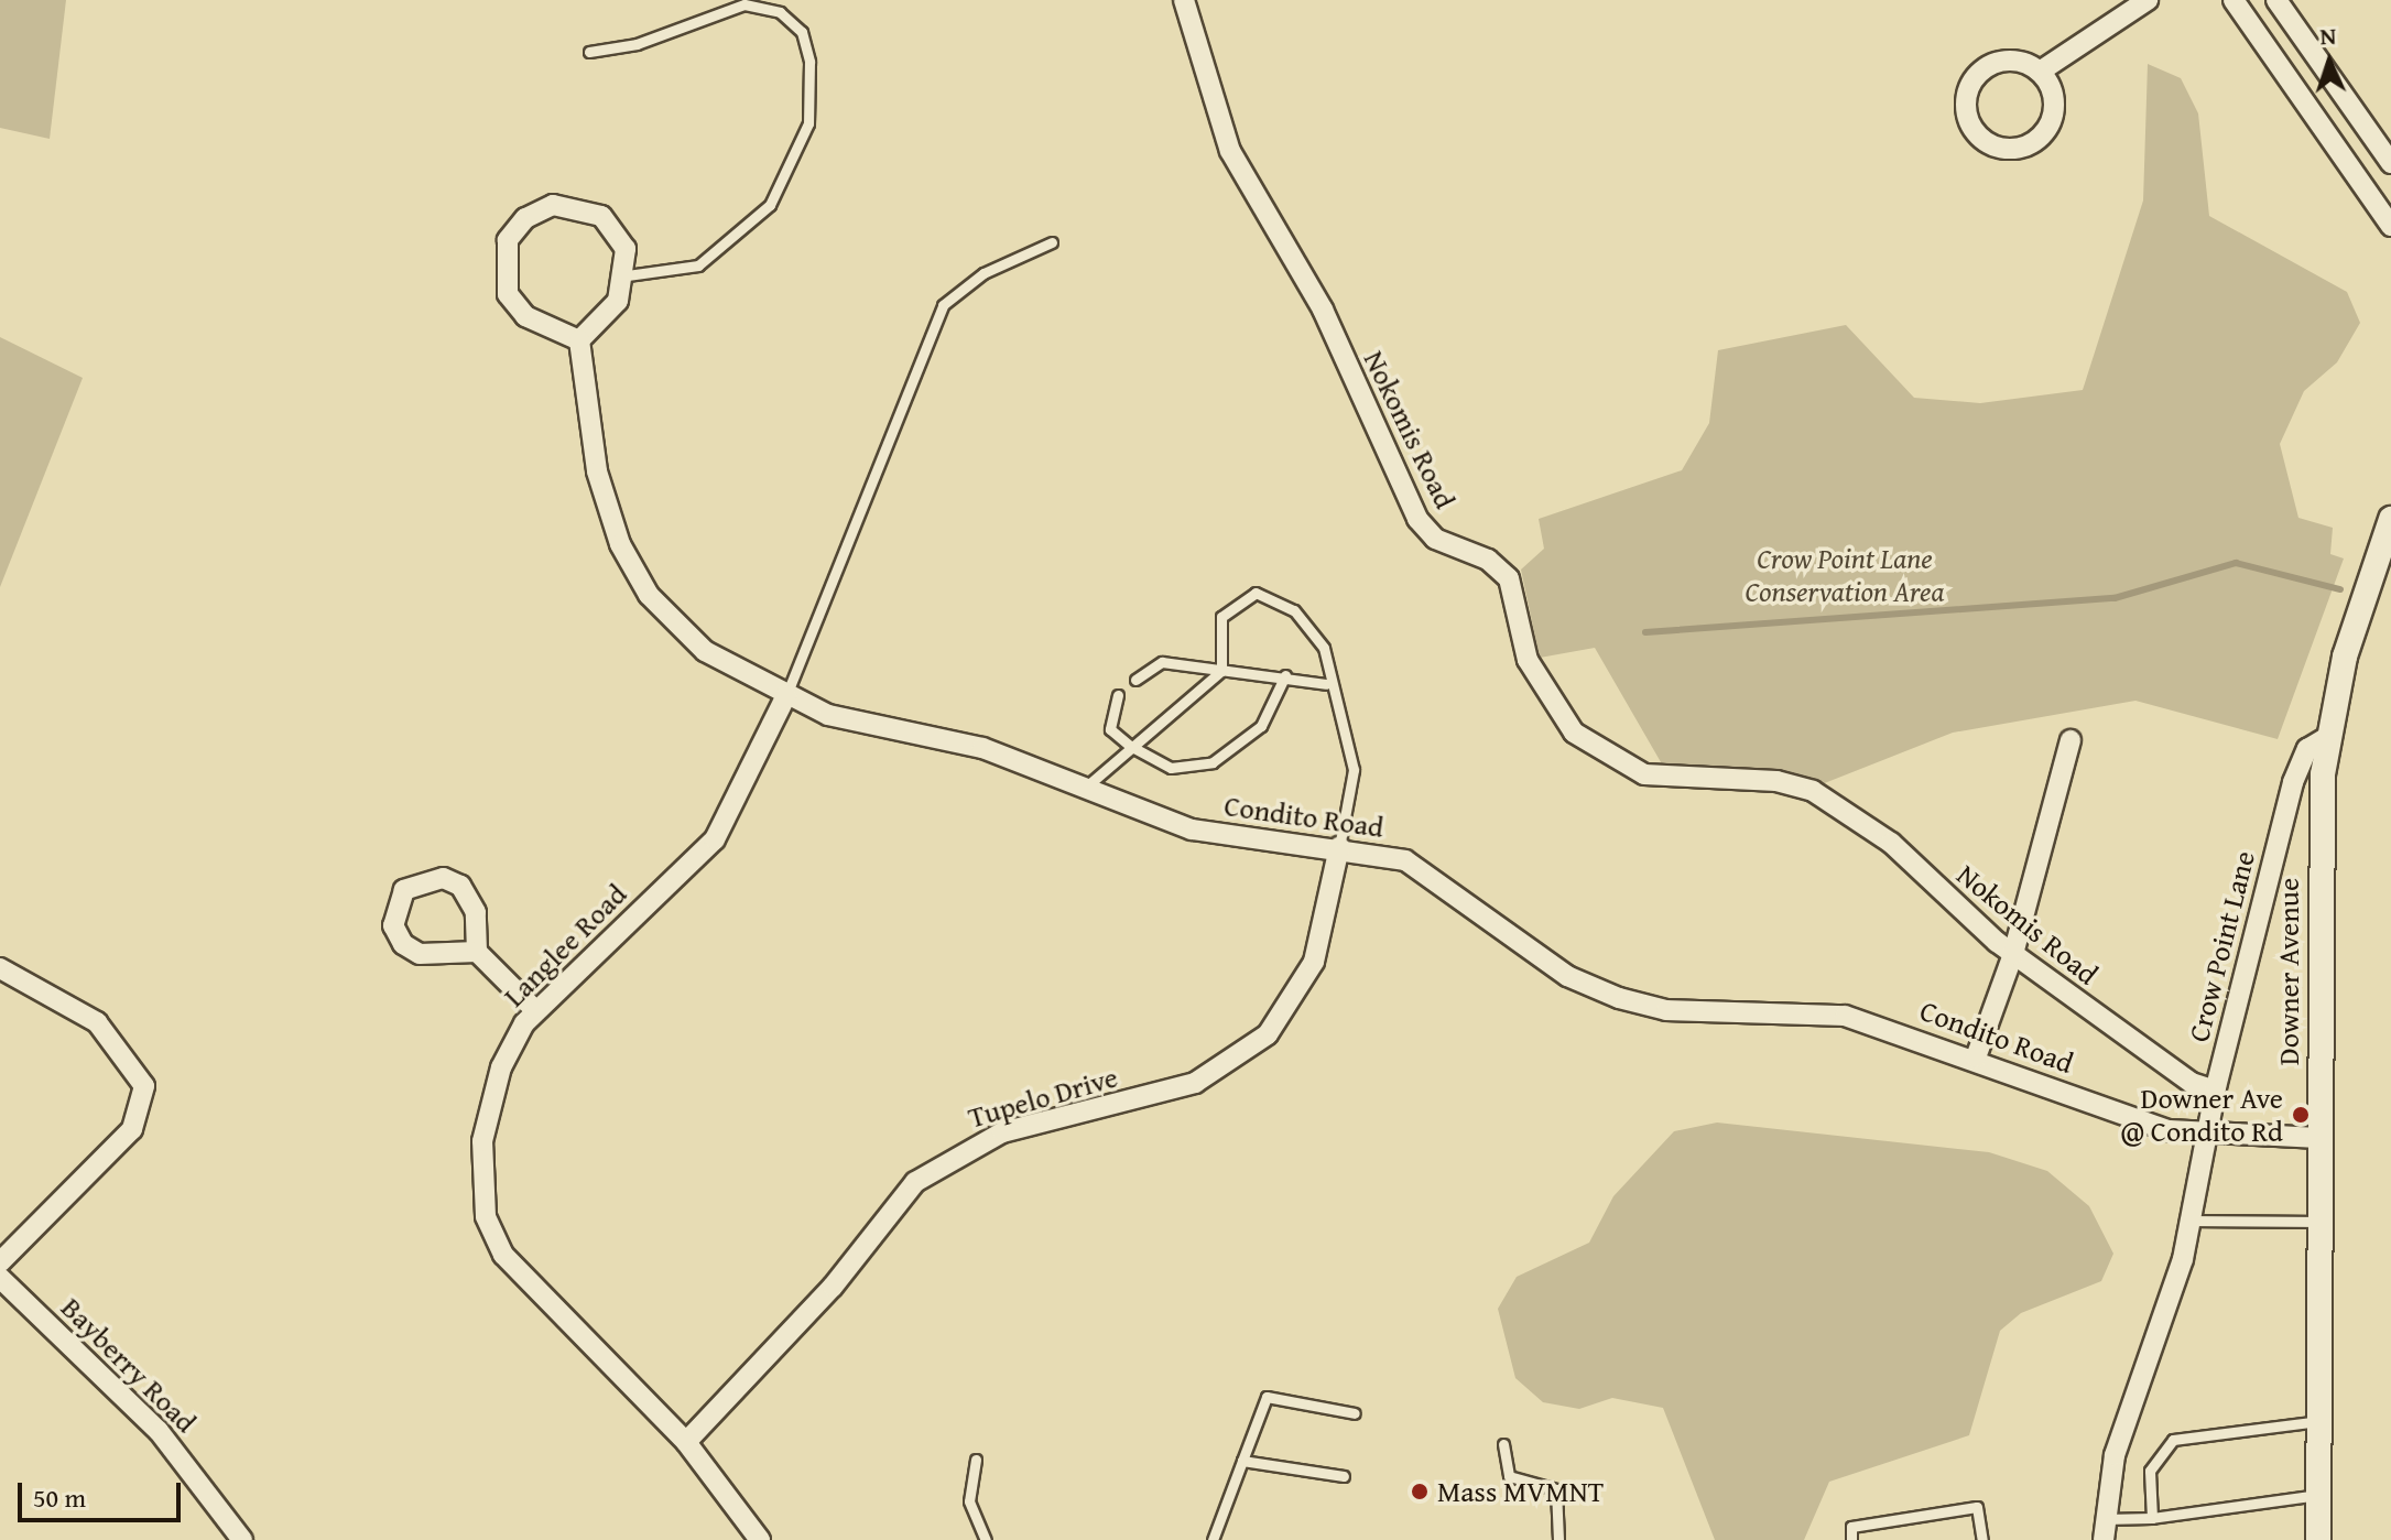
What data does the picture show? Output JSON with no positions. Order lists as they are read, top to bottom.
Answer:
{
  "streets": {
    "street": [
      "Nokomis Road",
      "Condito Road",
      "Langlee Road",
      "Crow Point Lane",
      "Downer Avenue",
      "Tupelo Drive",
      "Bayberry Road"
    ]
  },
  "crossings": [
    ["Nokomis Road", "Crow Point Lane"],
    ["Condito Road", "Langlee Road"],
    ["Condito Road", "Crow Point Lane"],
    ["Condito Road", "Downer Avenue"],
    ["Condito Road", "Tupelo Drive"],
    ["Langlee Road", "Tupelo Drive"],
    ["Crow Point Lane", "Downer Avenue"]
  ],
  "parks": ["Crow Point Lane Conservation Area"],
  "places": ["Downer Ave @ Condito Rd", "Mass MVMNT"],
  "scale_bar": "50 m",
  "north": "top"
}
